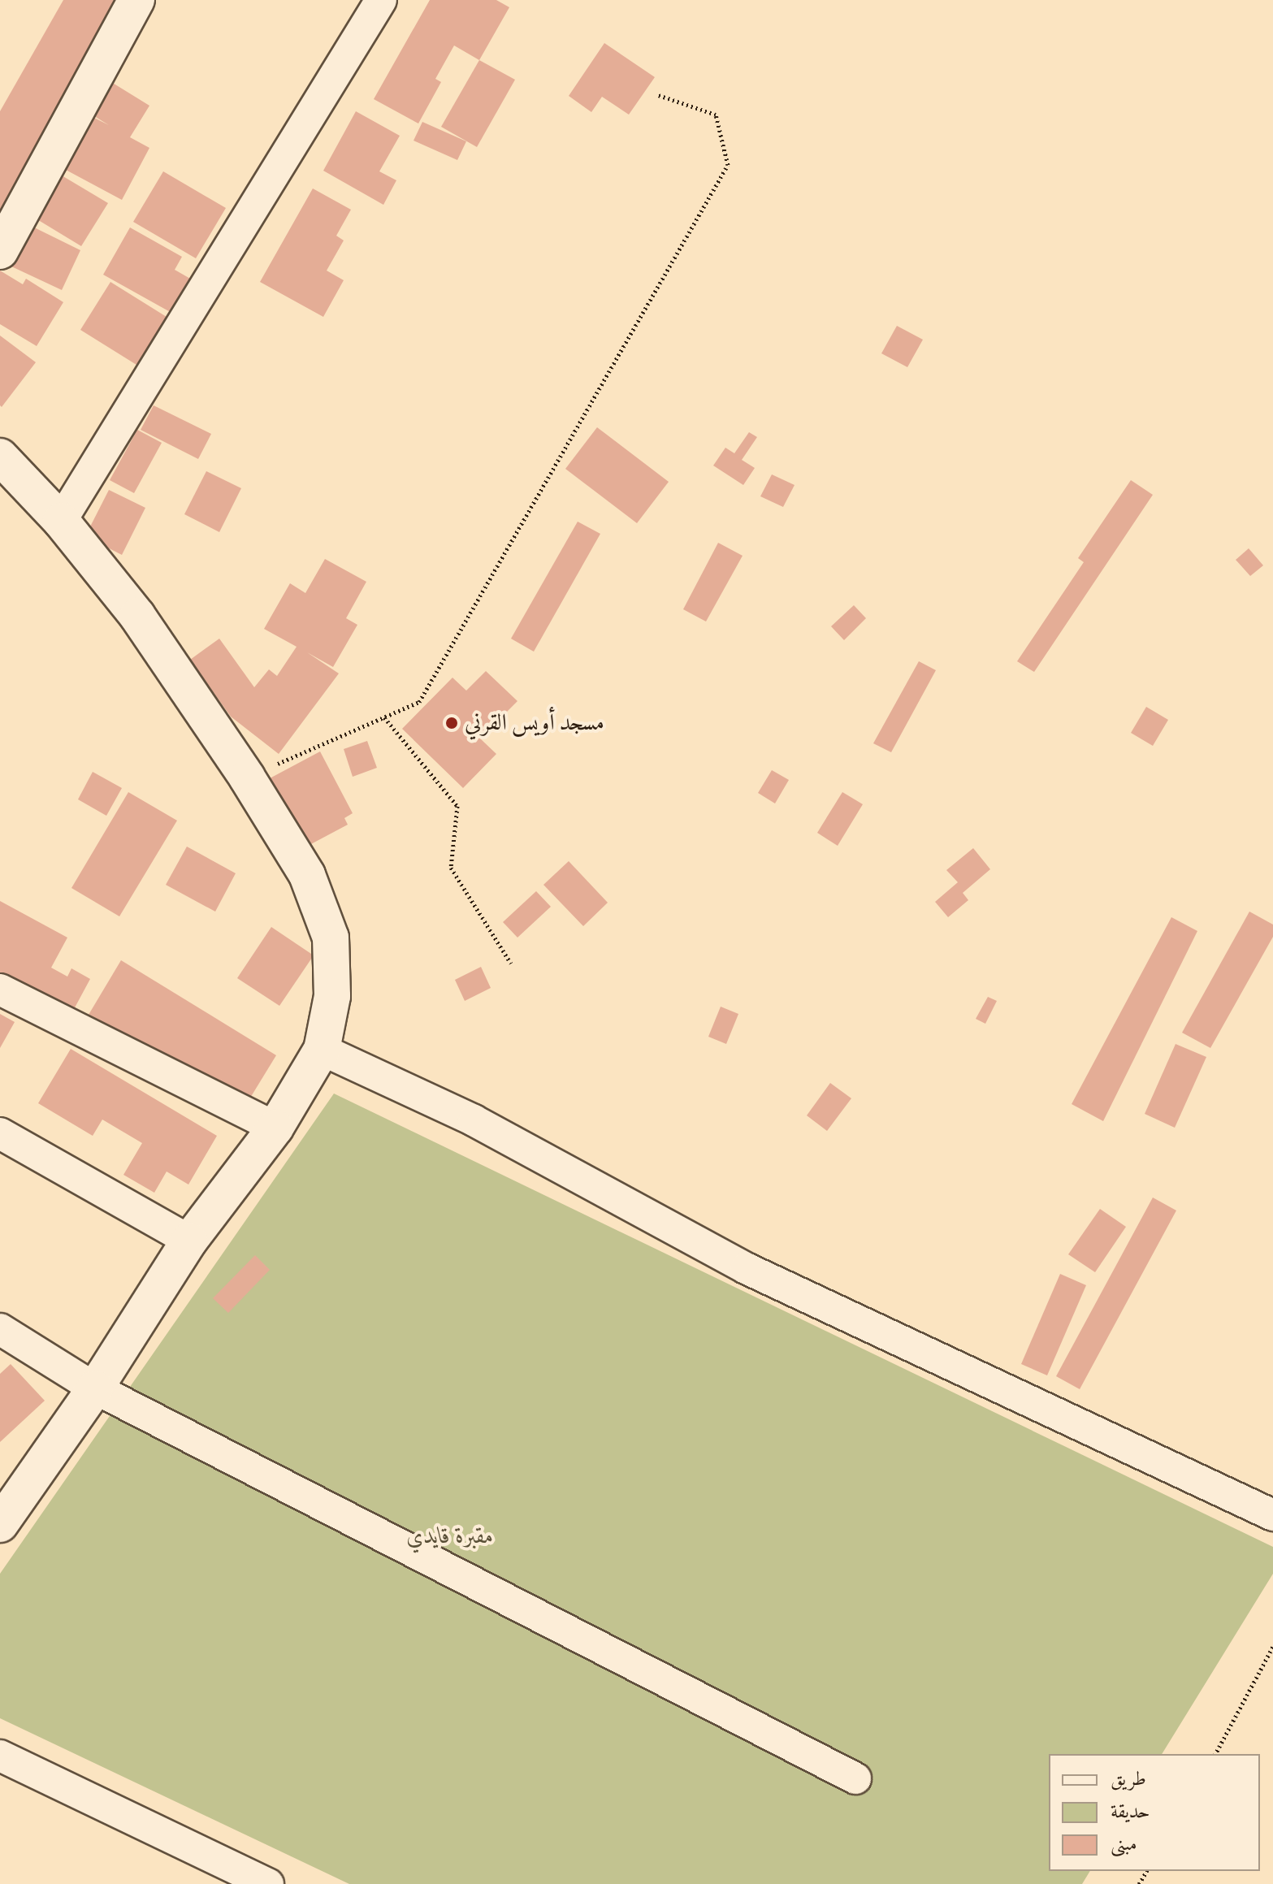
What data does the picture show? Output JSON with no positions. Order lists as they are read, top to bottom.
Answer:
{
  "parks": ["مقبرة قايدي"],
  "places": ["مسجد أويس القرني"],
  "legend": ["طريق", "حديقة", "مبنى"]
}
